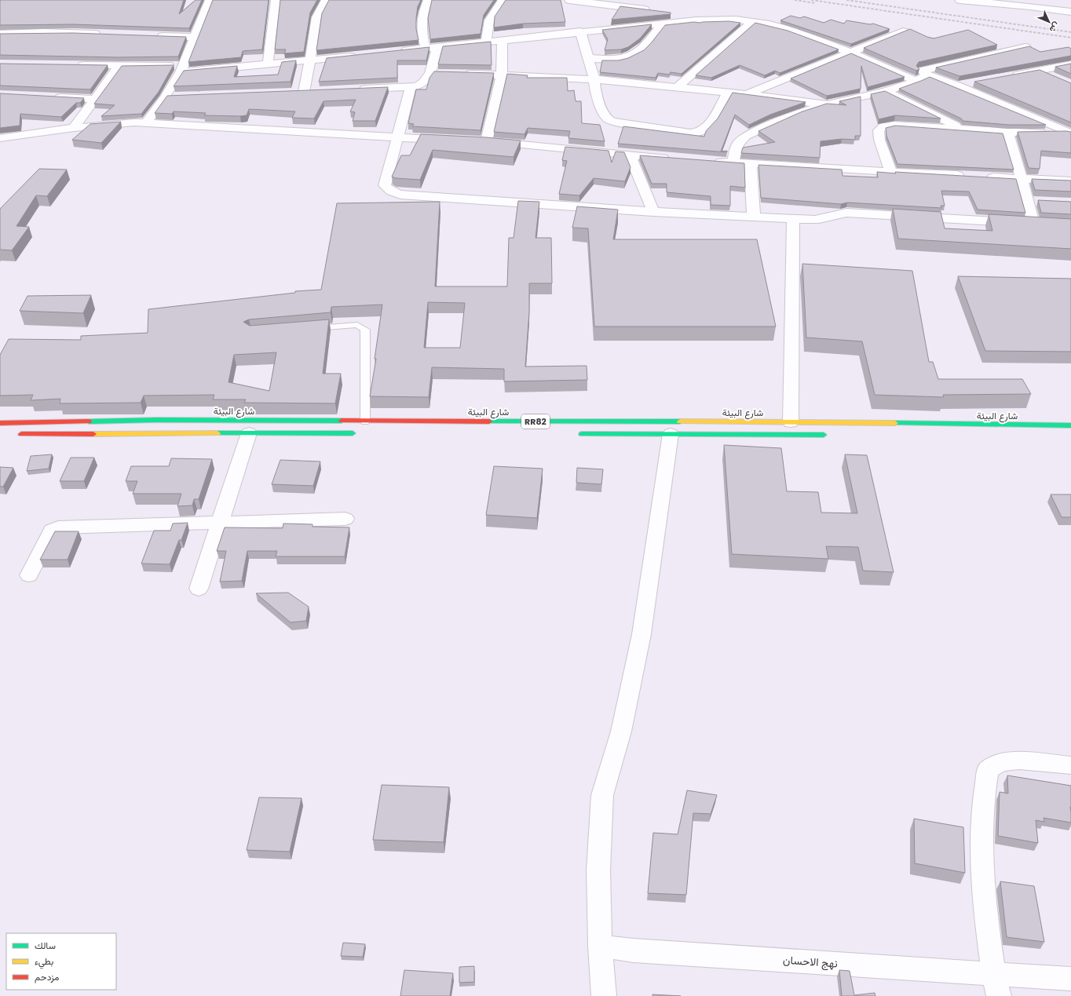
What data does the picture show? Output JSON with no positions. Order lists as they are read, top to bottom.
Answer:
{
  "streets": {
    "highway": ["شارع البيئة", "RR82"],
    "street": ["نهج الاحسان"]
  },
  "legend": ["سالك", "بطيء", "مزدحم"],
  "north": "bottom right"
}
